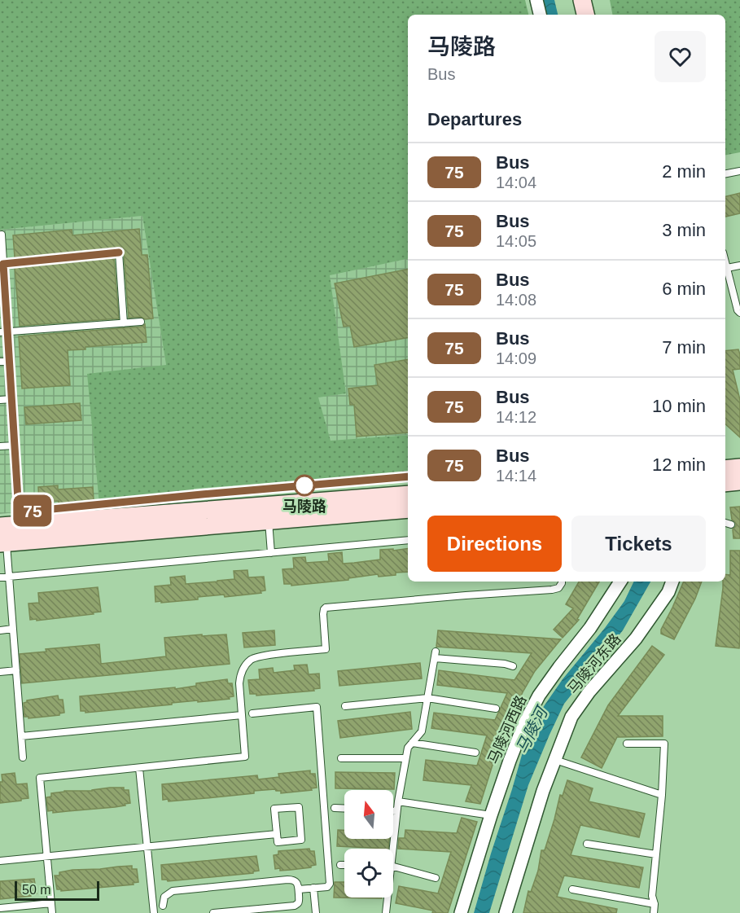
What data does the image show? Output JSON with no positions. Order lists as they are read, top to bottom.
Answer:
{
  "streets": {
    "street": ["马陵河东路", "马陵河西路"]
  },
  "water": ["马陵河"],
  "places": ["马陵路"],
  "lines": ["bus line 75"],
  "scale_bar": "50 m",
  "north": "top",
  "page": {
    "on_map": "75",
    "heading": [
      ["马陵路", "Bus"],
      "Departures"
    ],
    "list": [
      {
        "mark": "75",
        "name": "Bus",
        "note": "14:04",
        "value": "2 min"
      },
      {
        "mark": "75",
        "name": "Bus",
        "note": "14:05",
        "value": "3 min"
      },
      {
        "mark": "75",
        "name": "Bus",
        "note": "14:08",
        "value": "6 min"
      },
      {
        "mark": "75",
        "name": "Bus",
        "note": "14:09",
        "value": "7 min"
      },
      {
        "mark": "75",
        "name": "Bus",
        "note": "14:12",
        "value": "10 min"
      },
      {
        "mark": "75",
        "name": "Bus",
        "note": "14:14",
        "value": "12 min"
      }
    ],
    "buttons": ["Directions", "Tickets"],
    "scale": "50 m"
  }
}
